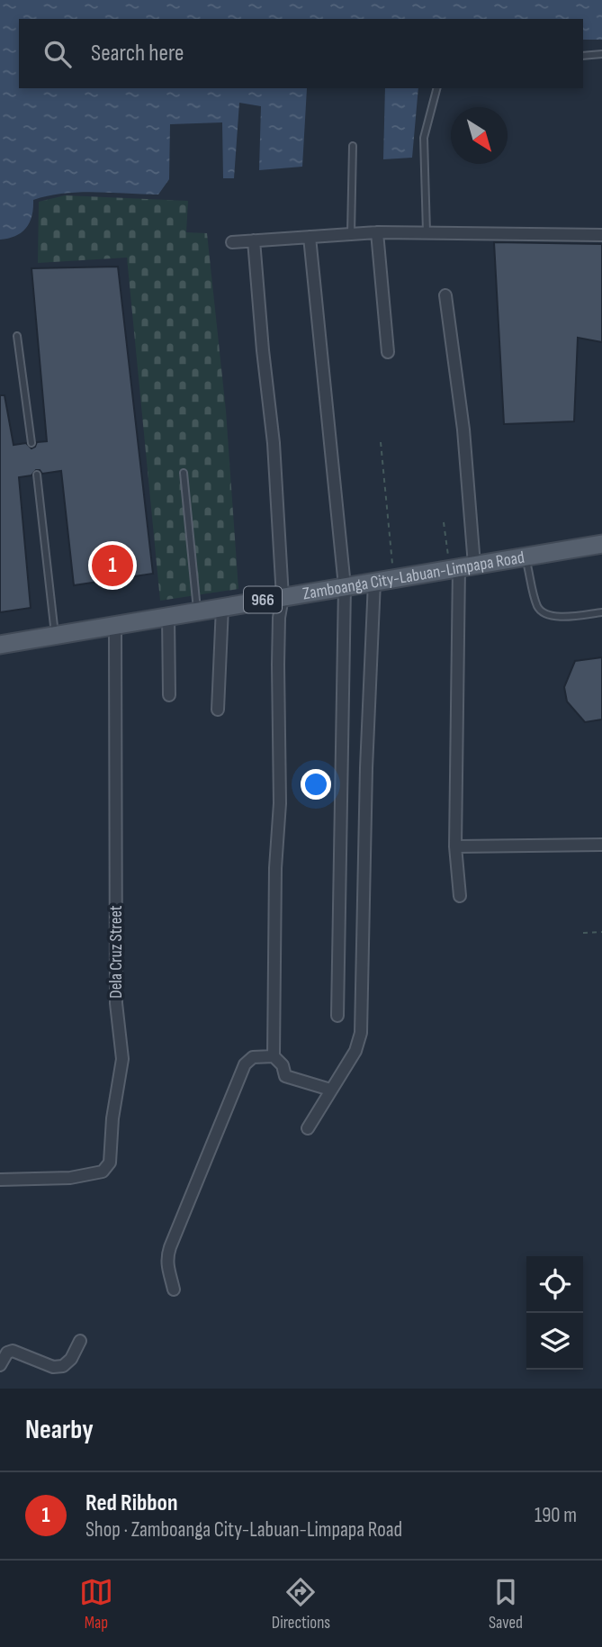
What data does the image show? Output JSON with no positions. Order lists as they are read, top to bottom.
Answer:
{
  "streets": {
    "main road": ["Zamboanga City-Labuan-Limpapa Road", "966"],
    "street": ["Dela Cruz Street"]
  },
  "crossings": [
    ["Zamboanga City-Labuan-Limpapa Road", "Dela Cruz Street"]
  ],
  "north": "bottom right",
  "page": {
    "search": "Search here",
    "pins": "1",
    "heading": "Nearby",
    "list": [
      {
        "mark": "1",
        "name": "Red Ribbon",
        "note": "Shop · Zamboanga City-Labuan-Limpapa Road",
        "value": "190 m"
      }
    ],
    "nav": ["Map", "Directions", "Saved"]
  }
}
